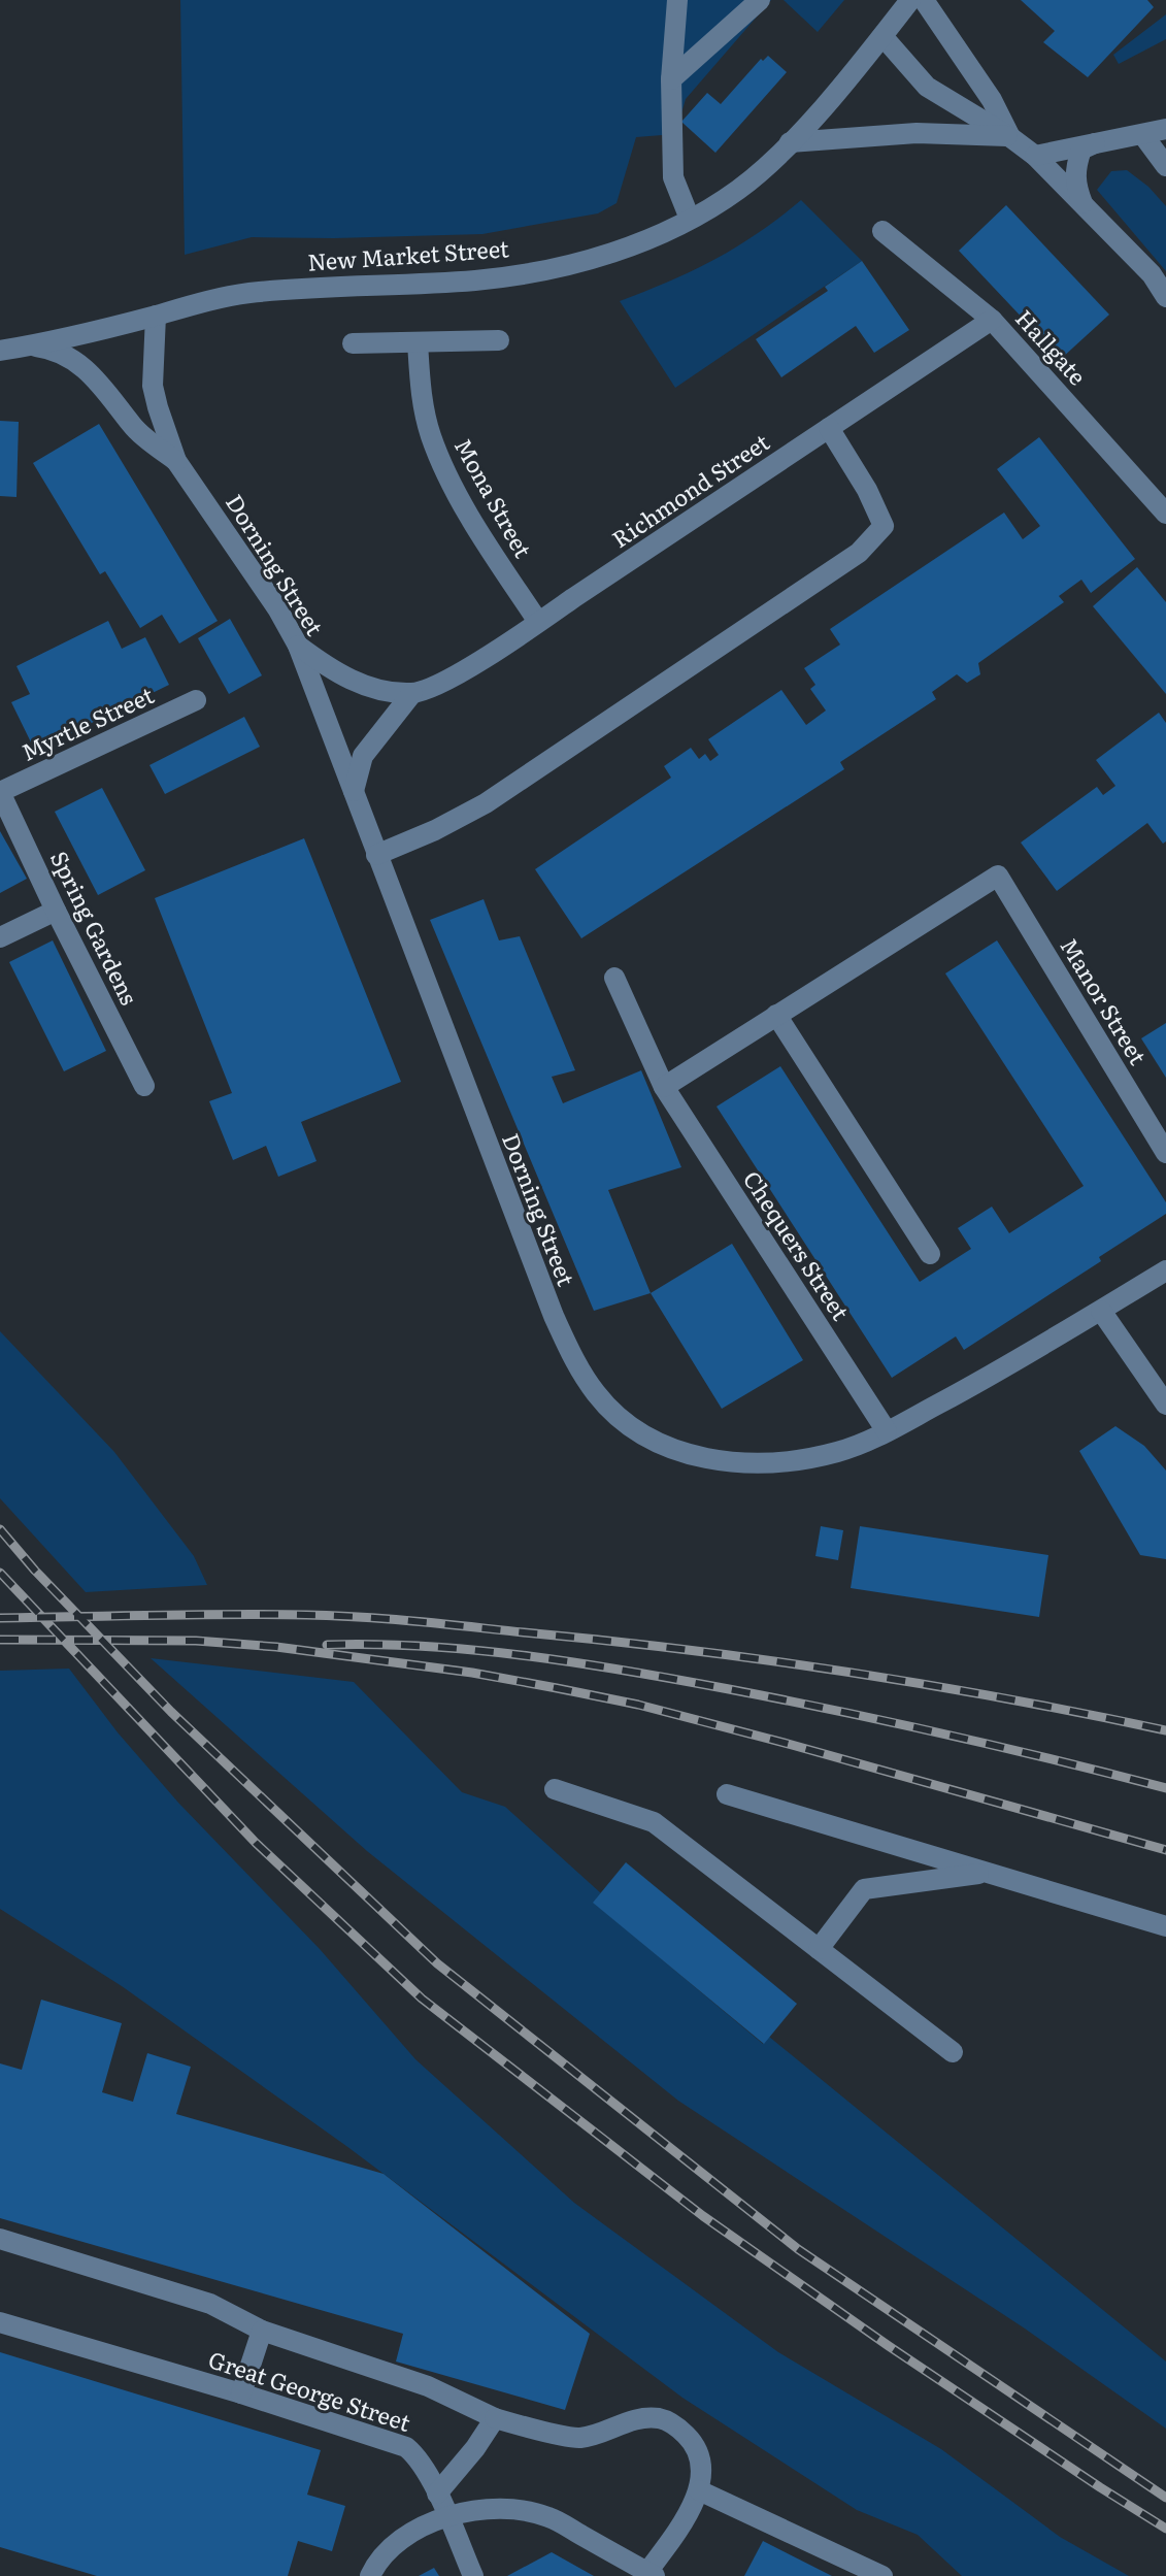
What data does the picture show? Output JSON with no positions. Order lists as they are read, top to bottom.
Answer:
{
  "streets": {
    "street": [
      "New Market Street",
      "Hallgate",
      "Richmond Street",
      "Mona Street",
      "Dorning Street",
      "Myrtle Street",
      "Spring Gardens",
      "Manor Street",
      "Chequers Street",
      "Great George Street"
    ]
  },
  "crossings": [
    ["New Market Street", "Dorning Street"],
    ["Hallgate", "Richmond Street"],
    ["Richmond Street", "Mona Street"],
    ["Richmond Street", "Dorning Street"],
    ["Dorning Street", "Chequers Street"],
    ["Myrtle Street", "Spring Gardens"]
  ]
}
